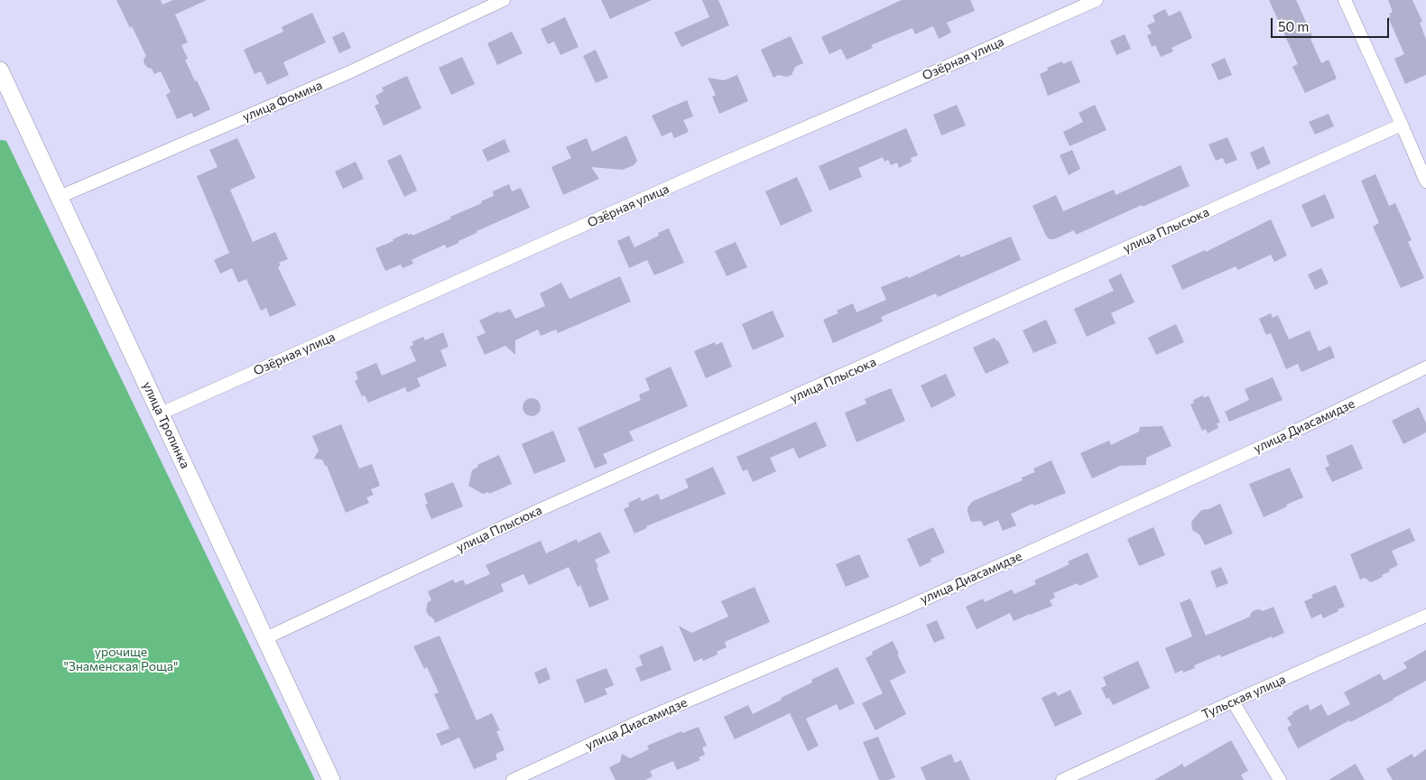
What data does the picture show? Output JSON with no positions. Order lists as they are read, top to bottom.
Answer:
{
  "streets": {
    "main road": ["улица Тропинка"],
    "street": [
      "Озёрная улица",
      "улица Фомина",
      "улица Плысюка",
      "улица Диасамидзе",
      "Тульская улица"
    ]
  },
  "crossings": [
    ["Озёрная улица", "улица Тропинка"],
    ["улица Фомина", "улица Тропинка"],
    ["улица Плысюка", "улица Тропинка"]
  ],
  "parks": ["урочище \"Знаменская Роща\""],
  "scale_bar": "50 m"
}
